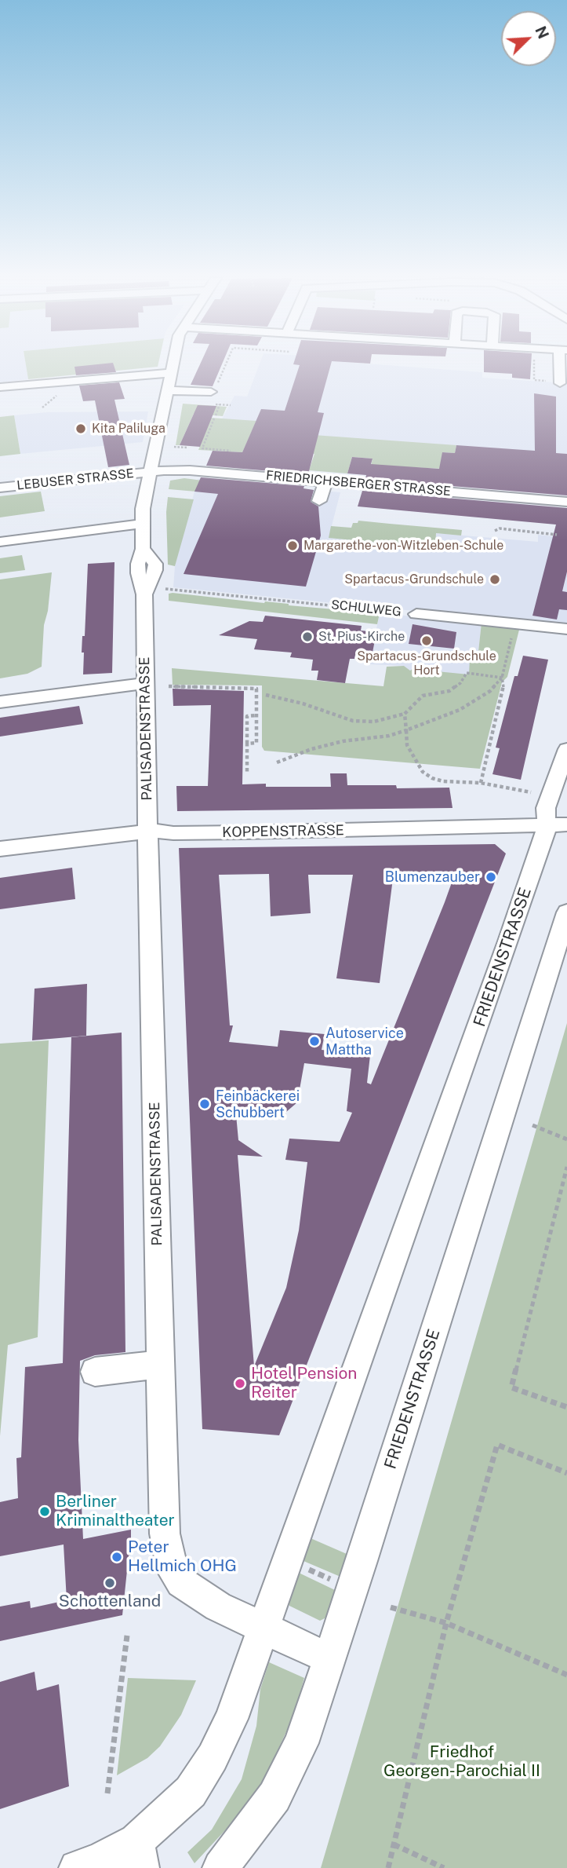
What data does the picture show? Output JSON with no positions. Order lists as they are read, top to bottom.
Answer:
{
  "streets": {
    "street": [
      "LEBUSER STRASSE",
      "FRIEDRICHSBERGER STRASSE",
      "SCHULWEG",
      "PALISADENSTRASSE",
      "KOPPENSTRASSE",
      "FRIEDENSTRASSE"
    ]
  },
  "crossings": [
    ["LEBUSER STRASSE", "FRIEDRICHSBERGER STRASSE"],
    ["LEBUSER STRASSE", "PALISADENSTRASSE"],
    ["FRIEDRICHSBERGER STRASSE", "PALISADENSTRASSE"],
    ["SCHULWEG", "PALISADENSTRASSE"],
    ["PALISADENSTRASSE", "KOPPENSTRASSE"],
    ["PALISADENSTRASSE", "FRIEDENSTRASSE"],
    ["KOPPENSTRASSE", "FRIEDENSTRASSE"]
  ],
  "parks": ["Friedhof Georgen-Parochial II"],
  "places": [
    "Kita Paliluga",
    "Margarethe-von-Witzleben-Schule",
    "Spartacus-Grundschule",
    "St. Pius-Kirche",
    "Spartacus-Grundschule Hort",
    "Blumenzauber",
    "Autoservice Mattha",
    "Feinbäckerei Schubbert",
    "Hotel Pension Reiter",
    "Berliner Kriminaltheater",
    "Peter Hellmich OHG",
    "Schottenland"
  ],
  "north": "top right"
}
